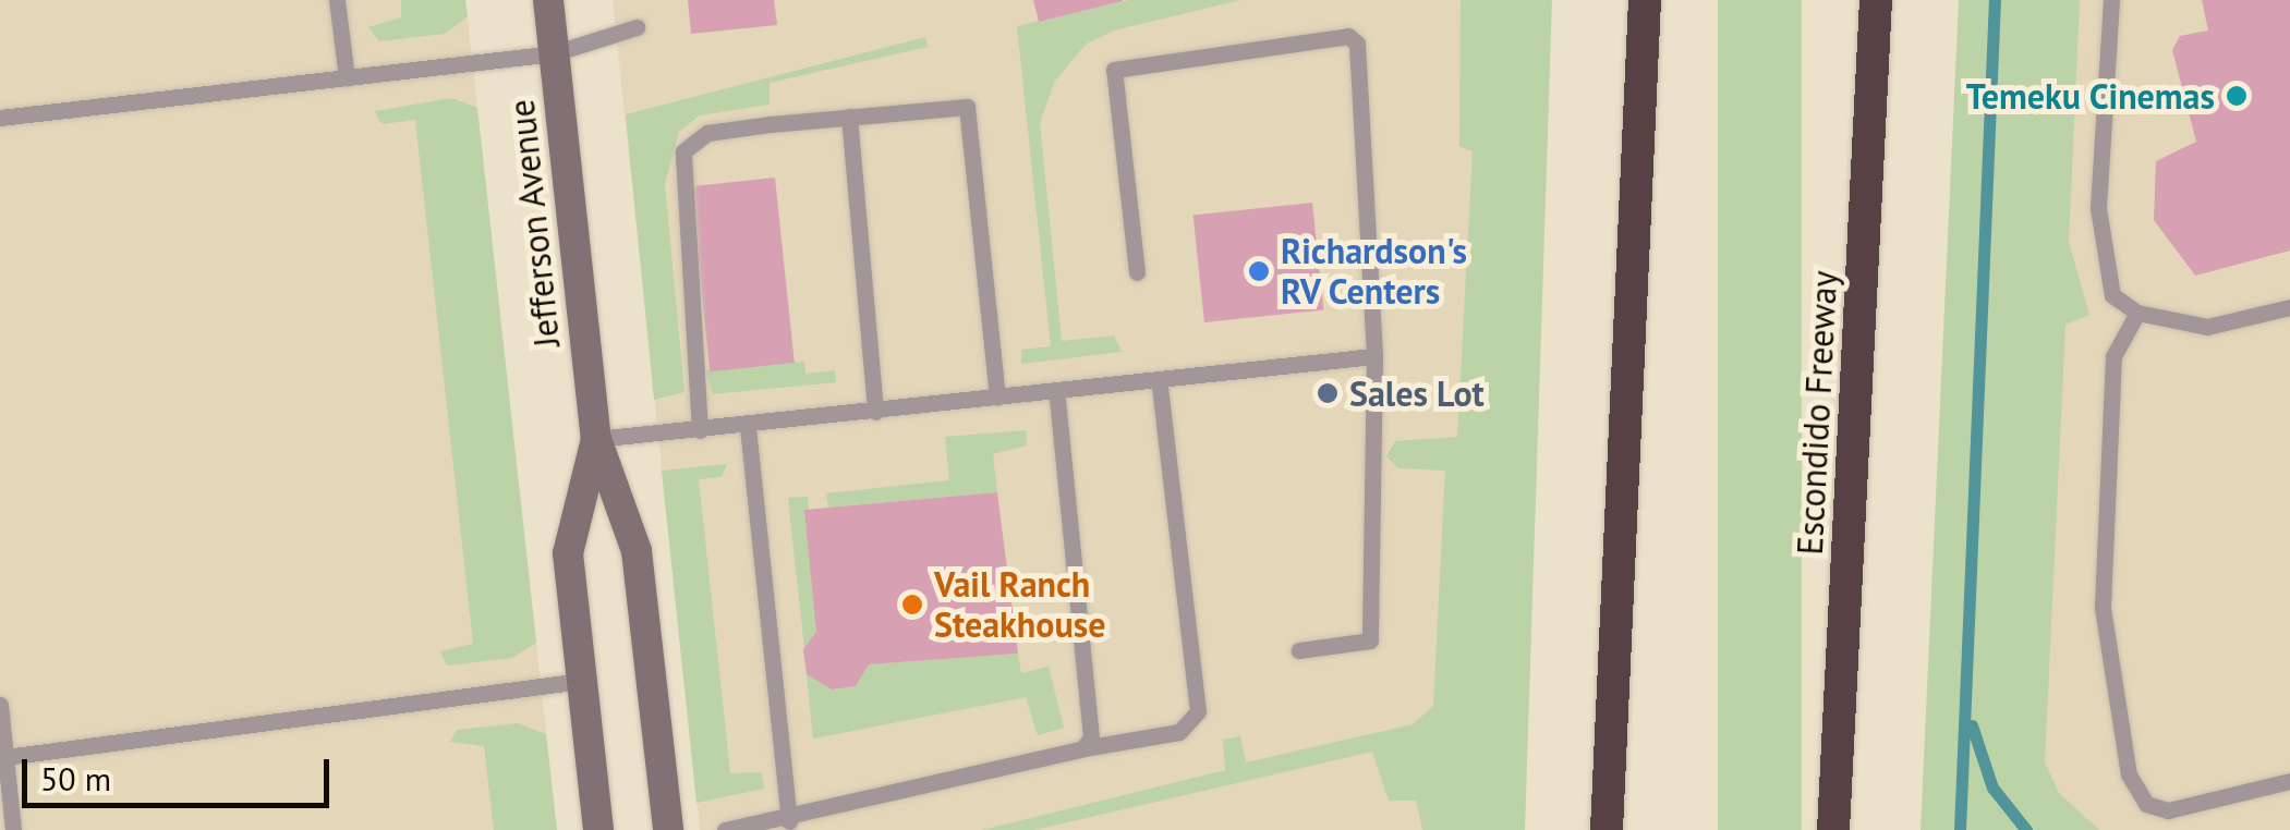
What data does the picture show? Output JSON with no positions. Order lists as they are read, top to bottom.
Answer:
{
  "streets": {
    "highway": ["Escondido Freeway"],
    "main road": ["Jefferson Avenue"]
  },
  "places": [
    "Temeku Cinemas",
    "Richardson's RV Centers",
    "Sales Lot",
    "Vail Ranch Steakhouse"
  ],
  "scale_bar": "50 m"
}
